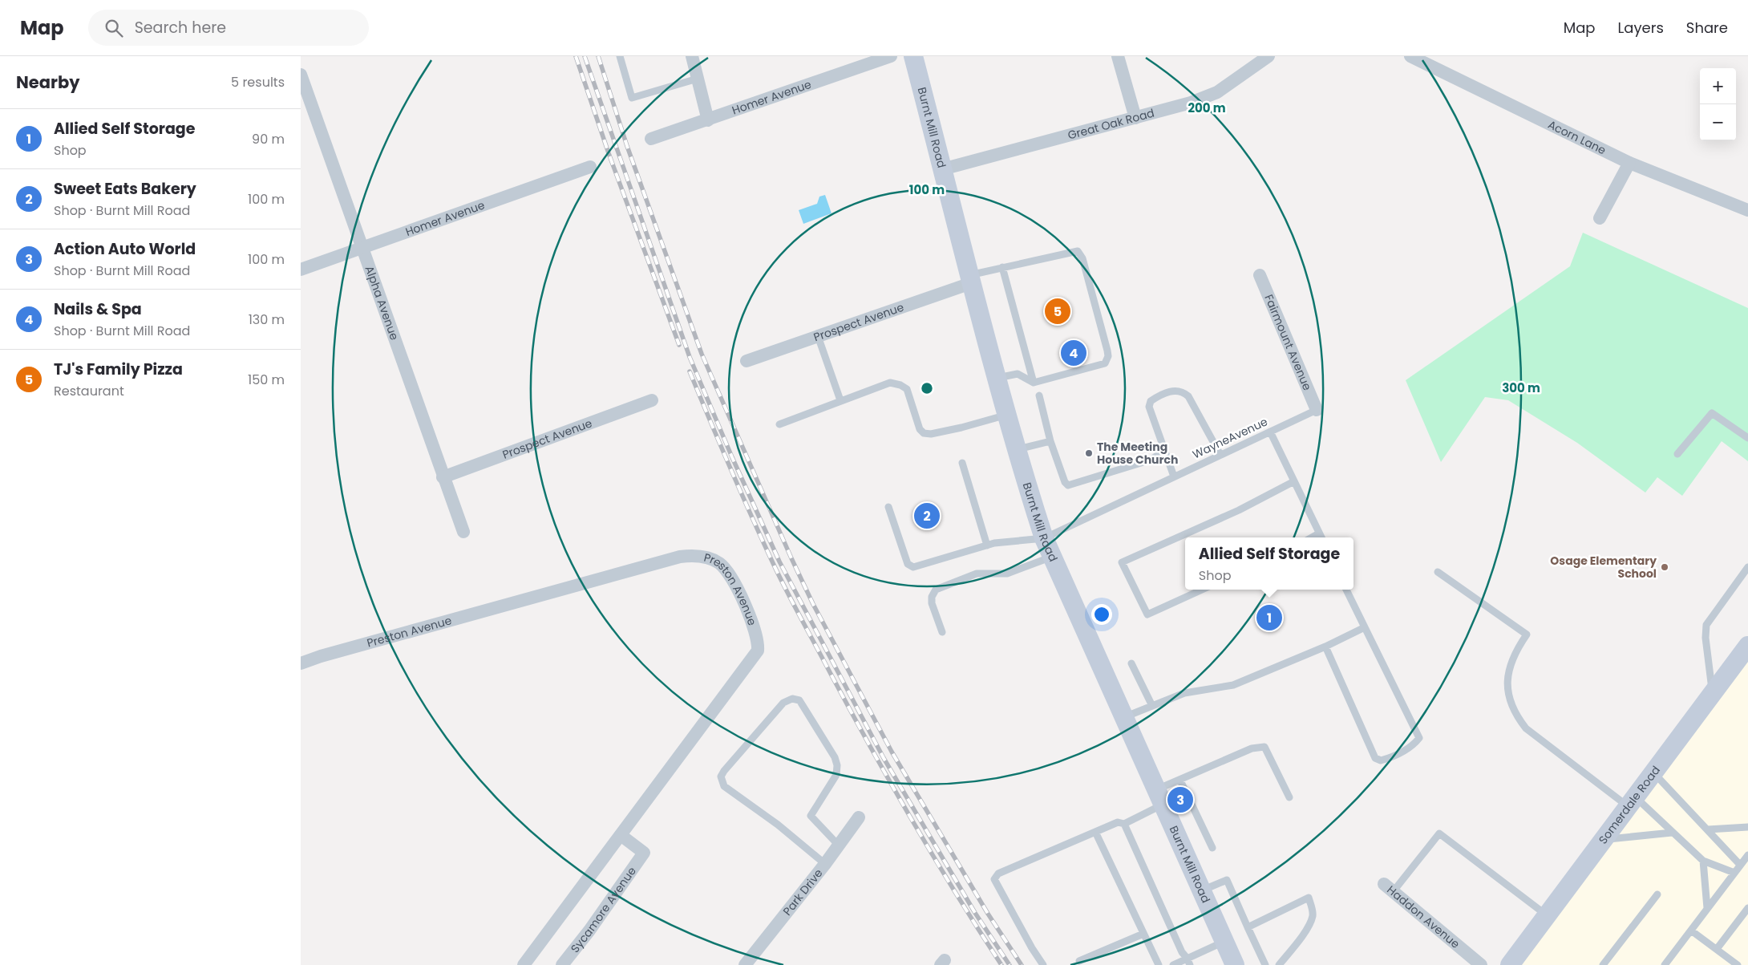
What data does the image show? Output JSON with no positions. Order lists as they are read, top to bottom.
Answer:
{
  "streets": {
    "main road": ["Burnt Mill Road", "Somerdale Road"],
    "street": [
      "Homer Avenue",
      "Great Oak Road",
      "Acorn Lane",
      "Alpha Avenue",
      "Prospect Avenue",
      "Fairmount Avenue",
      "Preston Avenue",
      "Park Drive",
      "Sycamore Avenue",
      "Haddon Avenue"
    ],
    "lane": ["WayneAvenue"]
  },
  "crossings": [
    ["Homer Avenue", "Alpha Avenue"],
    ["Great Oak Road", "Burnt Mill Road"],
    ["Burnt Mill Road", "Prospect Avenue"],
    ["Burnt Mill Road", "WayneAvenue"],
    ["Alpha Avenue", "Prospect Avenue"],
    ["Fairmount Avenue", "WayneAvenue"],
    ["Preston Avenue", "Sycamore Avenue"]
  ],
  "places": ["The Meeting House Church", "Osage Elementary School"],
  "page": {
    "header": "Map",
    "search": "Search here",
    "nav": ["Map", "Layers", "Share"],
    "heading": ["Nearby", "5 results"],
    "map_buttons": ["+", "−"],
    "list": [
      {
        "mark": "1",
        "name": "Allied Self Storage",
        "note": "Shop",
        "value": "90 m"
      },
      {
        "mark": "2",
        "name": "Sweet Eats Bakery",
        "note": "Shop · Burnt Mill Road",
        "value": "100 m"
      },
      {
        "mark": "3",
        "name": "Action Auto World",
        "note": "Shop · Burnt Mill Road",
        "value": "100 m"
      },
      {
        "mark": "4",
        "name": "Nails & Spa",
        "note": "Shop · Burnt Mill Road",
        "value": "130 m"
      },
      {
        "mark": "5",
        "name": "TJ's Family Pizza",
        "note": "Restaurant",
        "value": "150 m"
      }
    ],
    "pins": [
      "5",
      "4",
      "2",
      "1",
      "3"
    ],
    "popup": ["Allied Self Storage", "Shop"]
  },
  "rings": ["200 m", "100 m", "300 m"]
}
